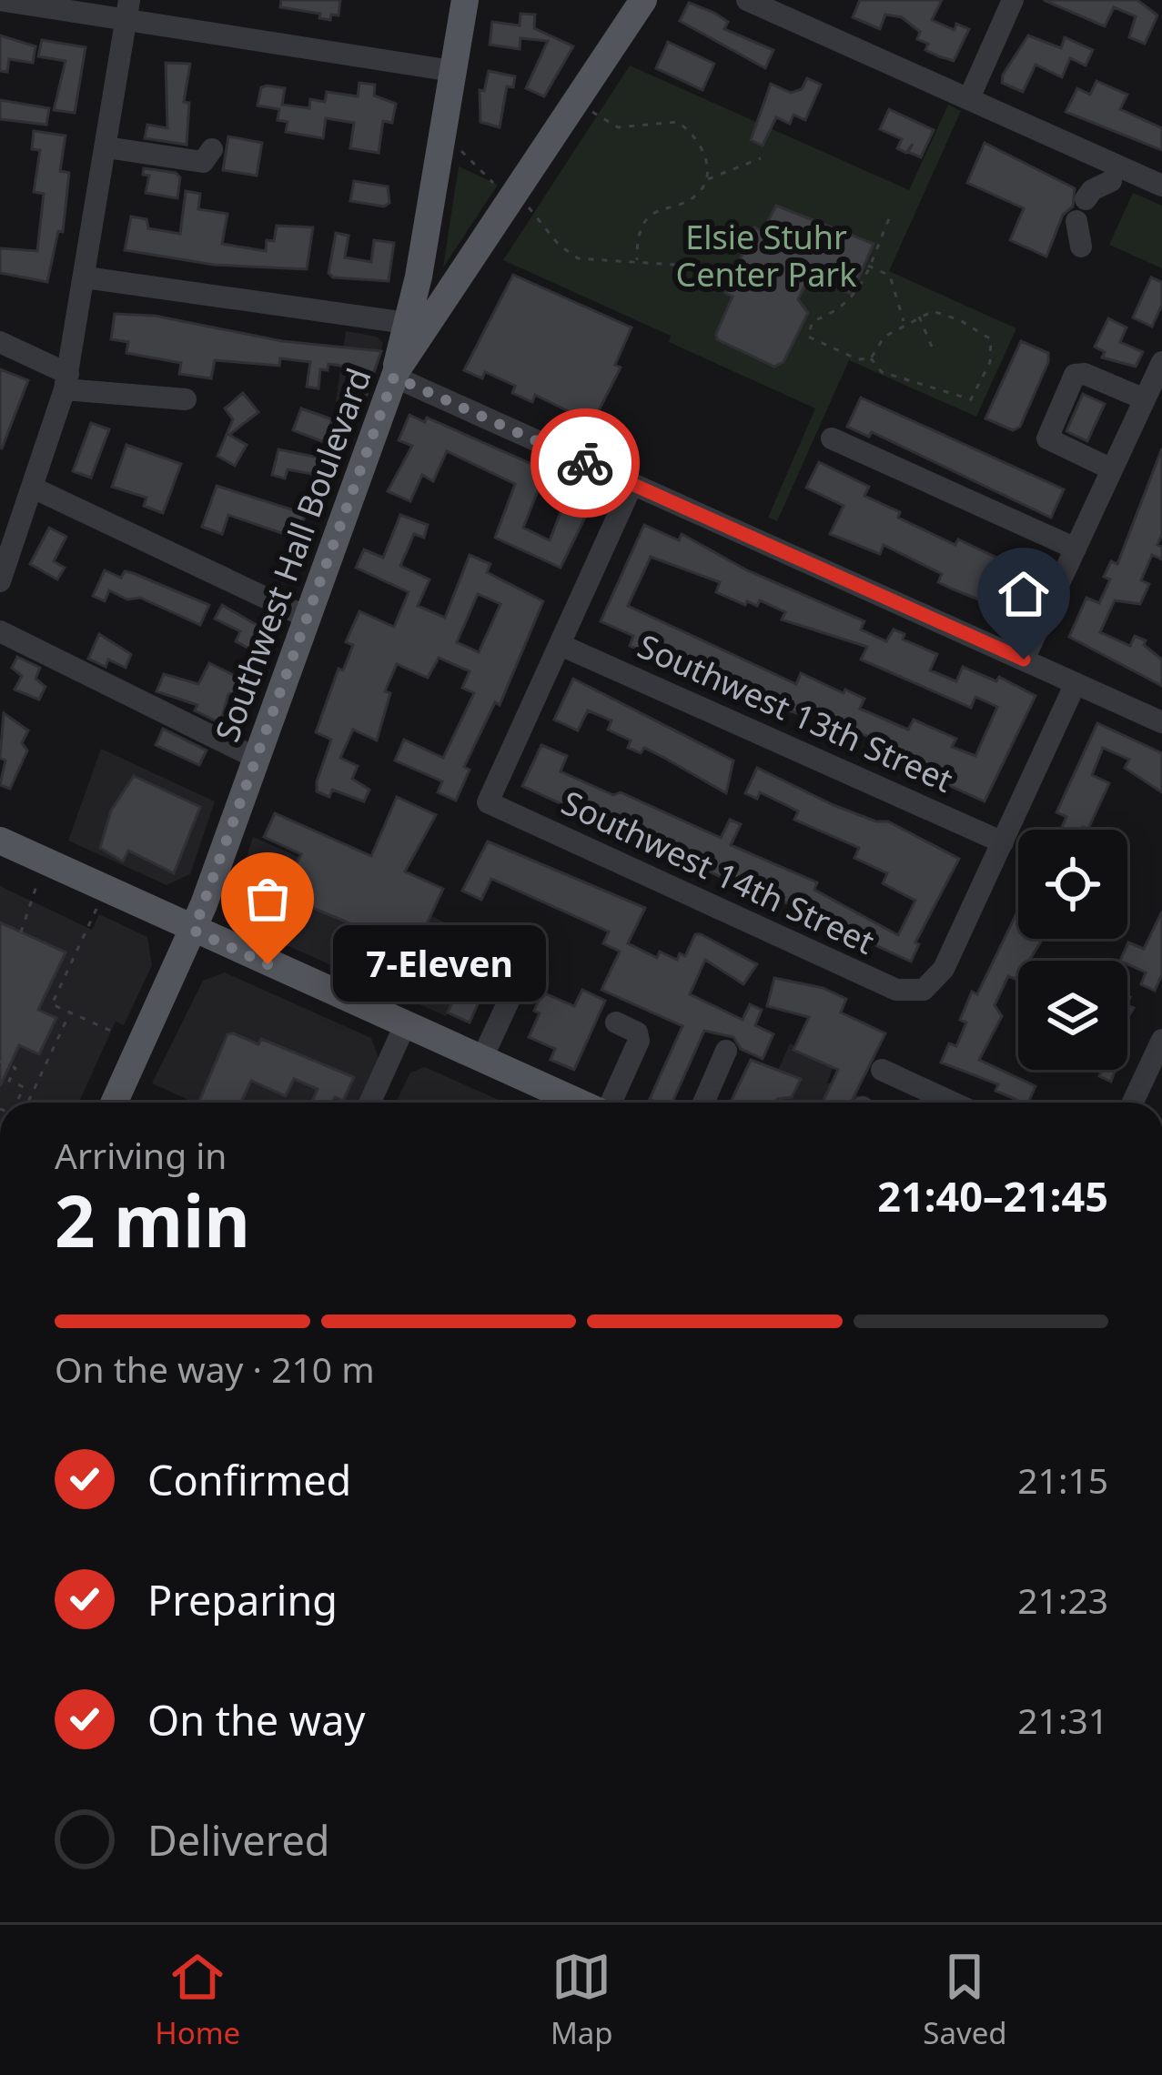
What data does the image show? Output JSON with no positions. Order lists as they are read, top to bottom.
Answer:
{
  "streets": {
    "main road": ["Southwest Hall Boulevard"],
    "street": ["Southwest 13th Street", "Southwest 14th Street"]
  },
  "crossings": [
    ["Southwest 13th Street", "Southwest 14th Street"]
  ],
  "parks": ["Elsie Stuhr Center Park"],
  "places": ["7-Eleven"],
  "page": {
    "bubble": "7-Eleven",
    "heading": ["2 min", "Arriving in", "21:40–21:45"],
    "bar": "On the way · 210 m",
    "list": [
      ["Confirmed", "21:15"],
      ["Preparing", "21:23"],
      ["On the way", "21:31"],
      "Delivered"
    ],
    "tabs": ["Home", "Map", "Saved"]
  }
}
